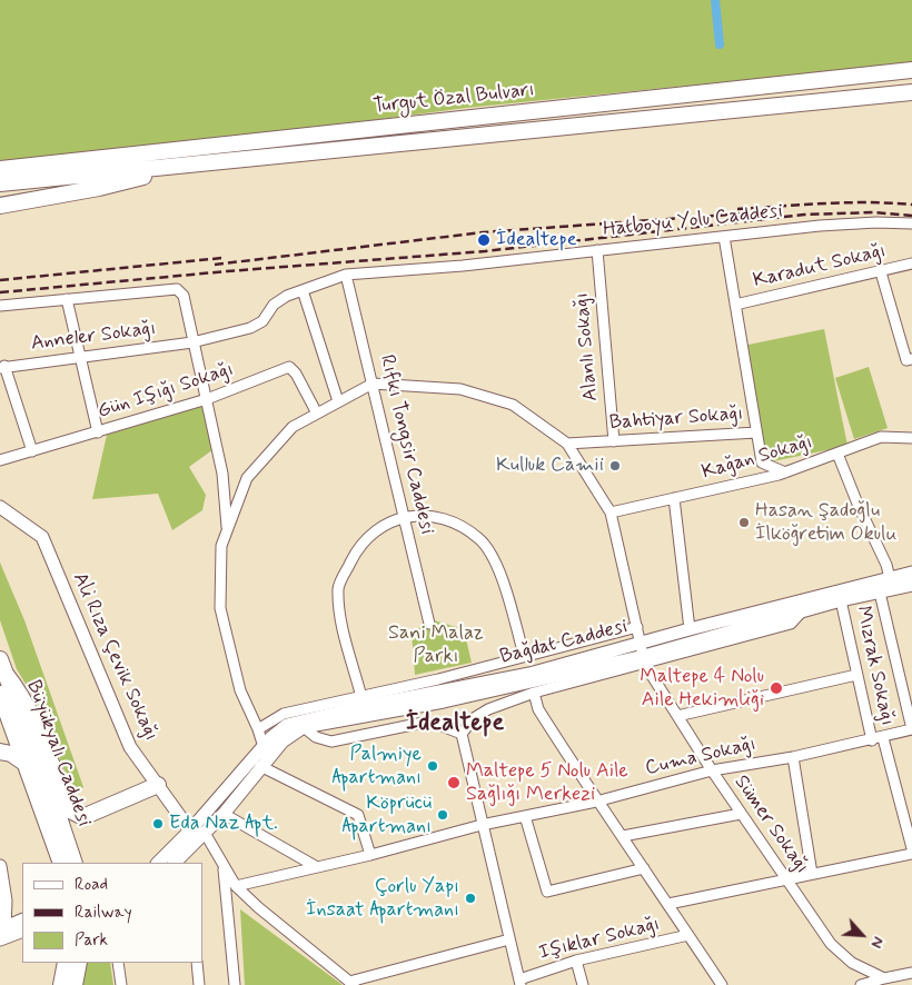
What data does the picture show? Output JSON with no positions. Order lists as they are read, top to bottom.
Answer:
{
  "streets": {
    "highway": ["Turgut Özal Bulvarı", "Büyükyalı Caddesi"],
    "main road": ["Bağdat Caddesi", "Ali Rıza Çevik Sokağı"],
    "street": [
      "Hatboyu Yolu Caddesi",
      "Karadut Sokağı",
      "Anneler Sokağı",
      "Alanlı Sokağı",
      "Gün Işığı Sokağı",
      "Bahtiyar Sokağı",
      "Rıfkı Tongsir Caddesi",
      "Kağan Sokağı",
      "Mızrak Sokağı",
      "Cuma Sokağı",
      "Sümer Sokağı",
      "Işıklar Sokağı"
    ]
  },
  "crossings": [
    ["Hatboyu Yolu Caddesi", "Anneler Sokağı"],
    ["Hatboyu Yolu Caddesi", "Alanlı Sokağı"],
    ["Hatboyu Yolu Caddesi", "Bahtiyar Sokağı"],
    ["Hatboyu Yolu Caddesi", "Rıfkı Tongsir Caddesi"],
    ["Karadut Sokağı", "Bahtiyar Sokağı"],
    ["Alanlı Sokağı", "Bahtiyar Sokağı"],
    ["Bağdat Caddesi", "Ali Rıza Çevik Sokağı"],
    ["Bağdat Caddesi", "Mızrak Sokağı"],
    ["Bağdat Caddesi", "Sümer Sokağı"],
    ["Mızrak Sokağı", "Cuma Sokağı"],
    ["Cuma Sokağı", "Sümer Sokağı"]
  ],
  "districts": ["İdealtepe"],
  "parks": ["Sani Malaz Parkı"],
  "places": [
    "İdealtepe",
    "Kulluk Camii",
    "Hasan Şadoğlu İlköğretim Okulu",
    "Maltepe 4 Nolu Aile Hekimliği",
    "Palmiye Apartmanı",
    "Maltepe 5 Nolu Aile Sağlığı Merkezi",
    "Köprücü Apartmanı",
    "Eda Naz Apt.",
    "Çorlu Yapı İnsaat Apartmanı"
  ],
  "legend": ["Road", "Railway", "Park"],
  "north": "bottom right"
}
